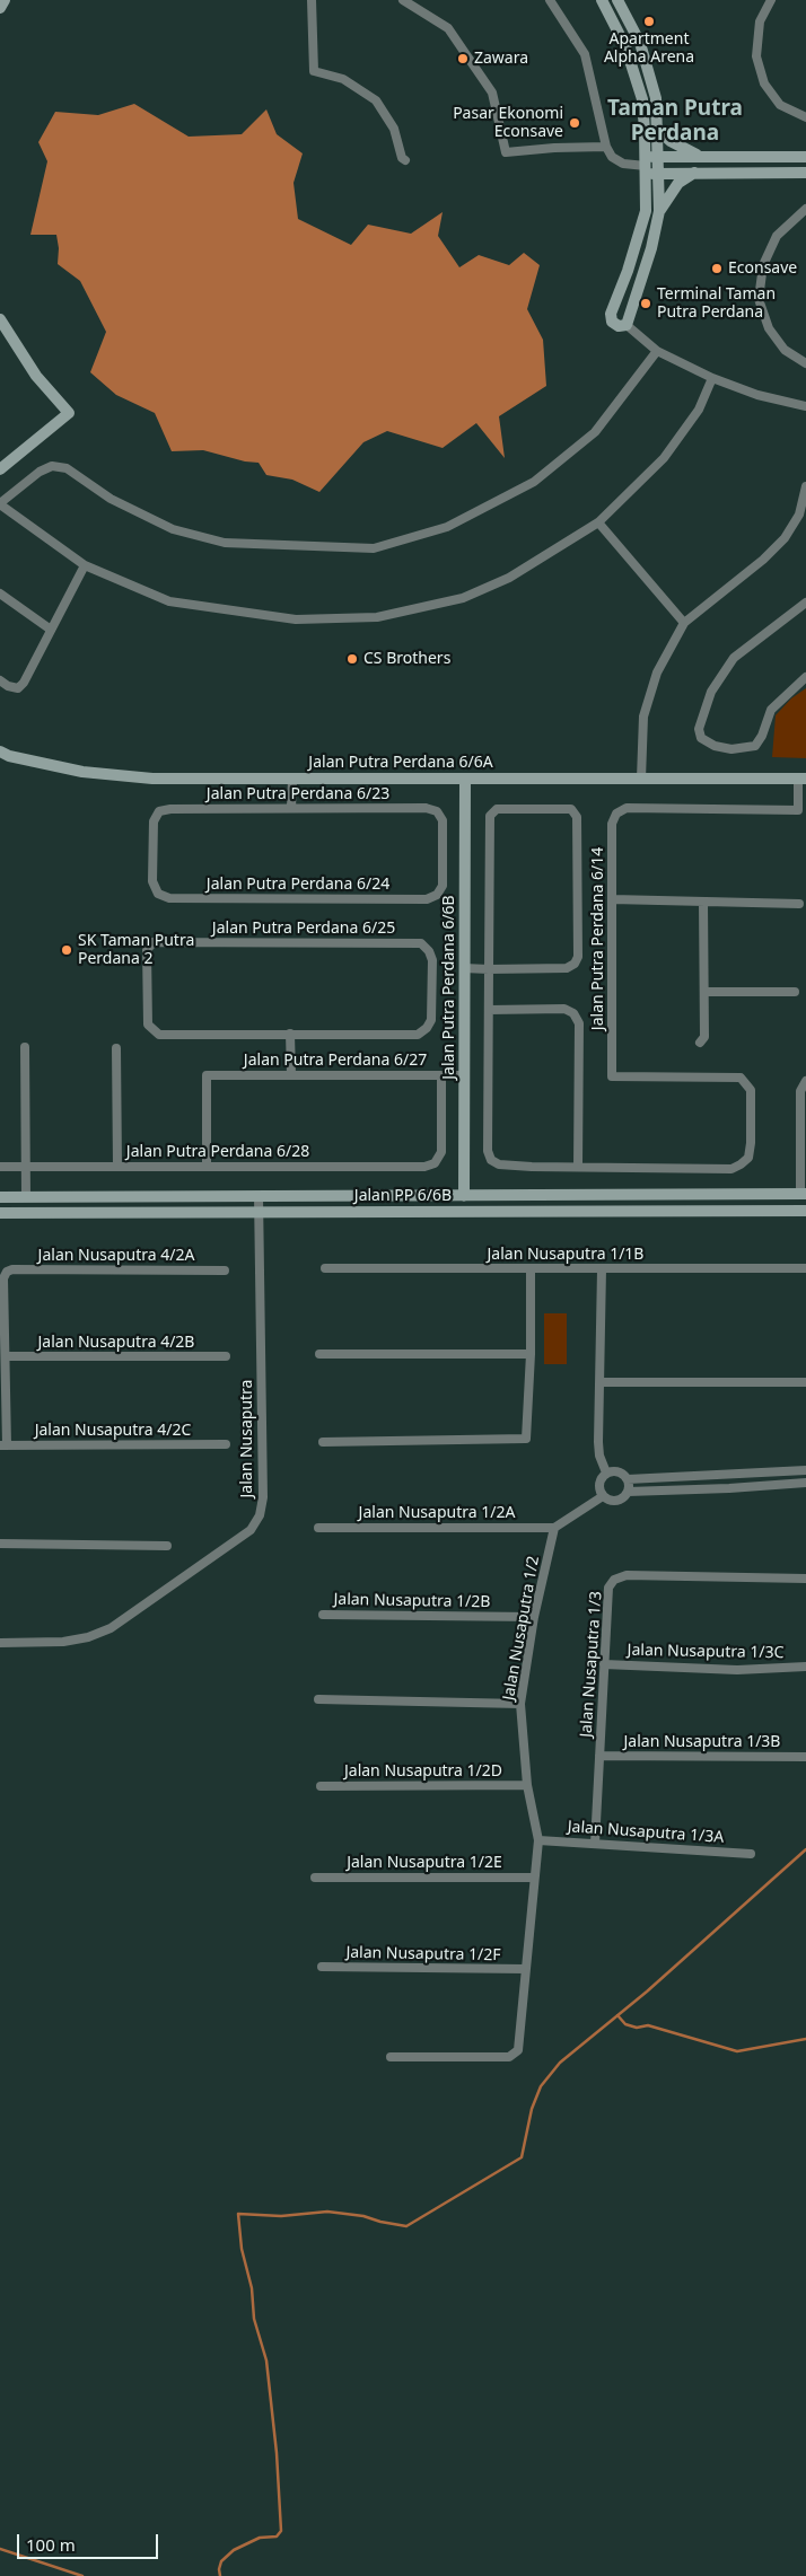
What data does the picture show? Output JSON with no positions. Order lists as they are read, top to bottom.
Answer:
{
  "streets": {
    "street": [
      "Jalan Putra Perdana 6/6A",
      "Jalan Putra Perdana 6/23",
      "Jalan Putra Perdana 6/24",
      "Jalan Putra Perdana 6/25",
      "Jalan Putra Perdana 6/14",
      "Jalan Putra Perdana 6/6B",
      "Jalan Putra Perdana 6/27",
      "Jalan Putra Perdana 6/28",
      "Jalan PP 6/6B",
      "Jalan Nusaputra 1/1B",
      "Jalan Nusaputra 4/2A",
      "Jalan Nusaputra 4/2B",
      "Jalan Nusaputra 4/2C",
      "Jalan Nusaputra",
      "Jalan Nusaputra 1/2A",
      "Jalan Nusaputra 1/2B",
      "Jalan Nusaputra 1/2",
      "Jalan Nusaputra 1/3C",
      "Jalan Nusaputra 1/3",
      "Jalan Nusaputra 1/3B",
      "Jalan Nusaputra 1/2D",
      "Jalan Nusaputra 1/3A",
      "Jalan Nusaputra 1/2E",
      "Jalan Nusaputra 1/2F"
    ]
  },
  "crossings": [
    ["Jalan Putra Perdana 6/6A", "Jalan Putra Perdana 6/14"],
    ["Jalan Putra Perdana 6/6A", "Jalan Putra Perdana 6/6B"],
    ["Jalan Putra Perdana 6/23", "Jalan Putra Perdana 6/24"],
    ["Jalan Putra Perdana 6/6B", "Jalan Putra Perdana 6/27"],
    ["Jalan Putra Perdana 6/6B", "Jalan PP 6/6B"],
    ["Jalan Putra Perdana 6/27", "Jalan Putra Perdana 6/28"],
    ["Jalan PP 6/6B", "Jalan Nusaputra"],
    ["Jalan Nusaputra 4/2A", "Jalan Nusaputra 4/2B"],
    ["Jalan Nusaputra 1/2A", "Jalan Nusaputra 1/2"],
    ["Jalan Nusaputra 1/2B", "Jalan Nusaputra 1/2"],
    ["Jalan Nusaputra 1/2", "Jalan Nusaputra 1/2D"],
    ["Jalan Nusaputra 1/2", "Jalan Nusaputra 1/3A"],
    ["Jalan Nusaputra 1/2", "Jalan Nusaputra 1/2E"],
    ["Jalan Nusaputra 1/2", "Jalan Nusaputra 1/2F"],
    ["Jalan Nusaputra 1/3C", "Jalan Nusaputra 1/3"],
    ["Jalan Nusaputra 1/3", "Jalan Nusaputra 1/3B"],
    ["Jalan Nusaputra 1/3", "Jalan Nusaputra 1/3A"]
  ],
  "districts": ["Taman Putra Perdana"],
  "places": [
    "Apartment Alpha Arena",
    "Zawara",
    "Pasar Ekonomi Econsave",
    "Econsave",
    "Terminal Taman Putra Perdana",
    "CS Brothers",
    "SK Taman Putra Perdana 2"
  ],
  "scale_bar": "100 m"
}
